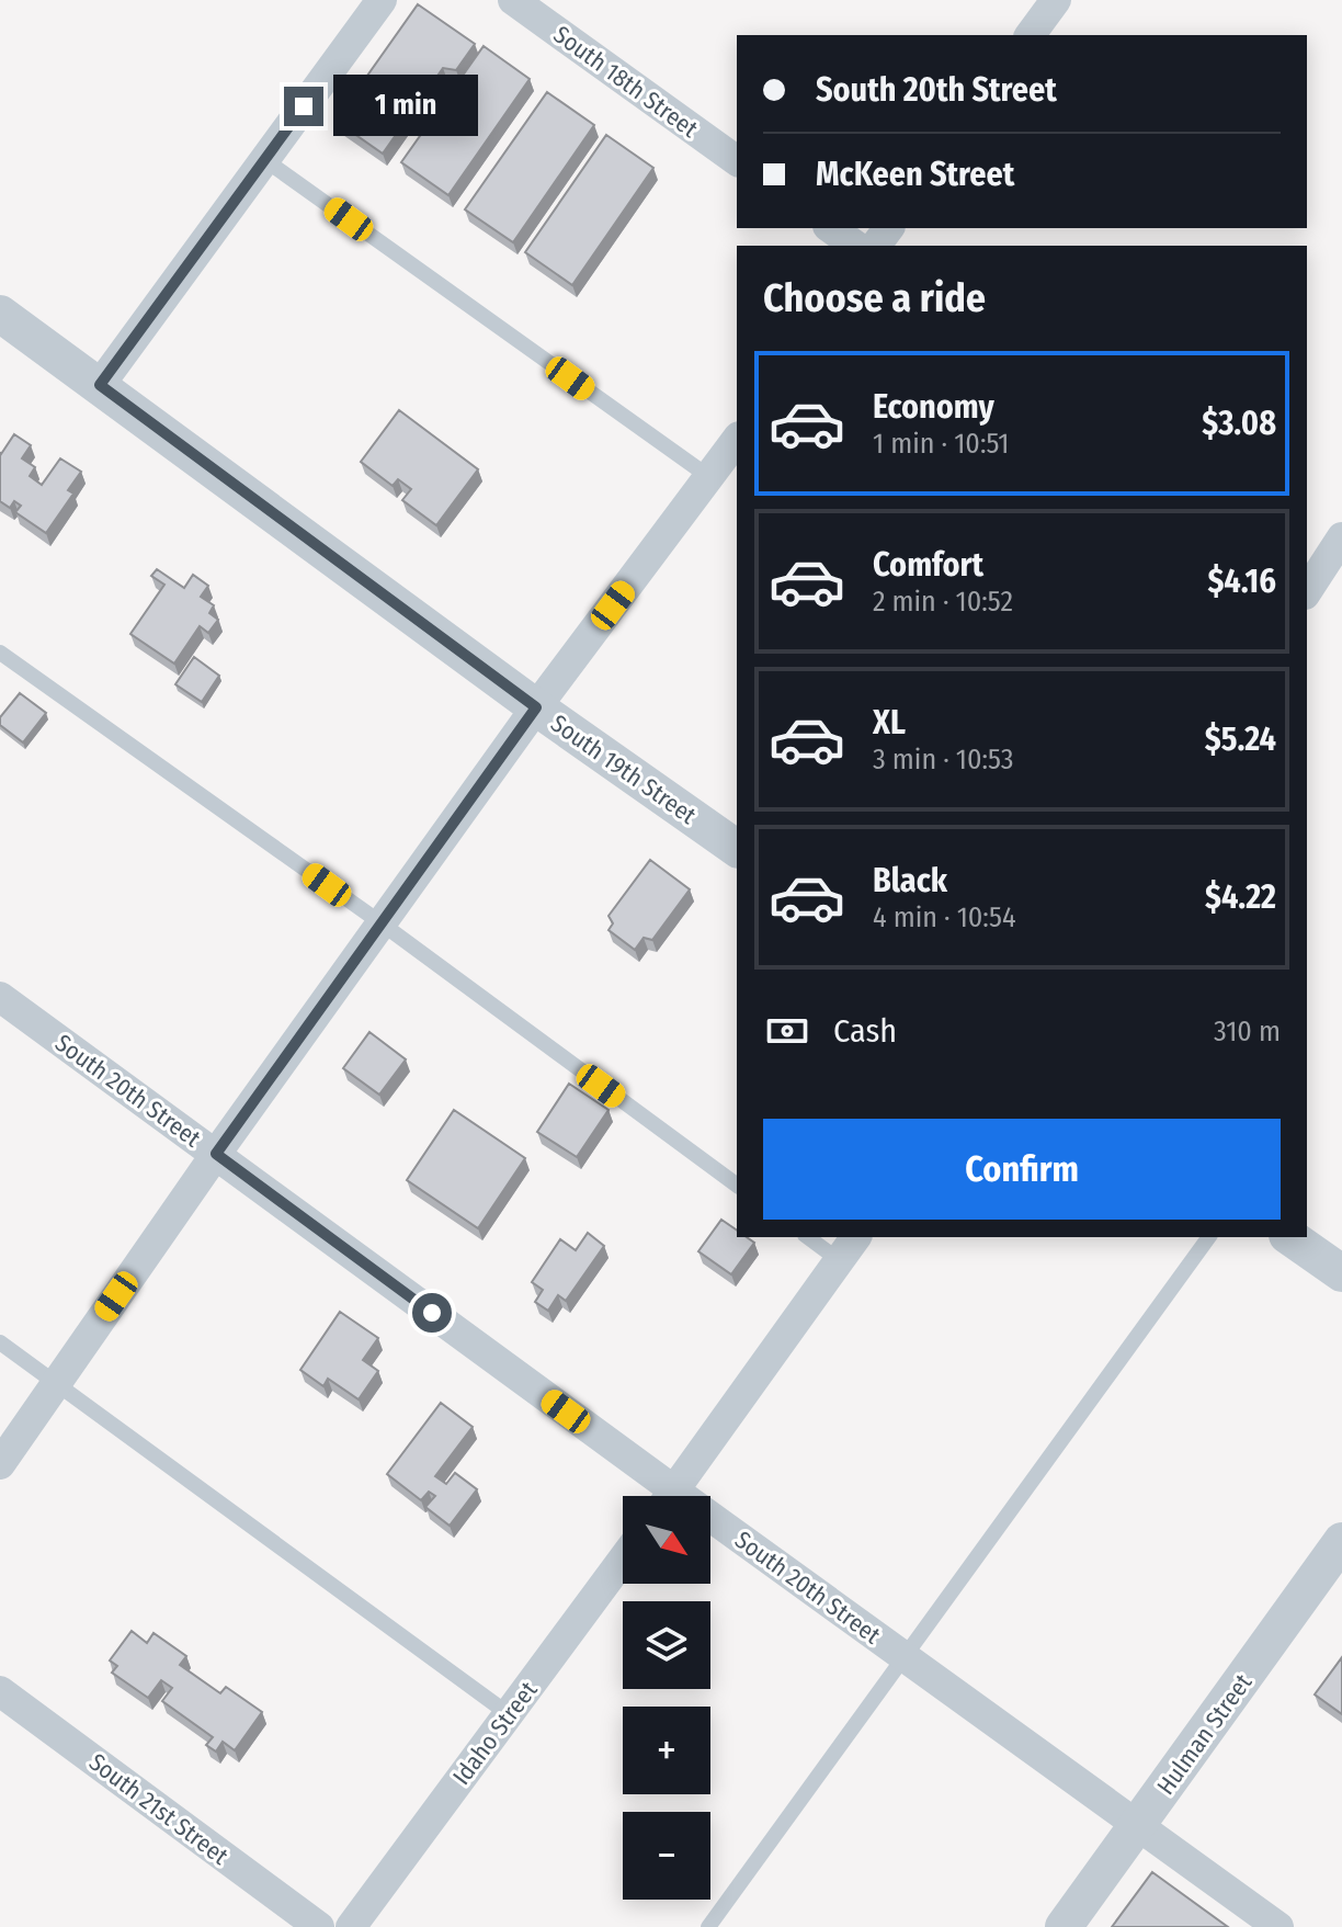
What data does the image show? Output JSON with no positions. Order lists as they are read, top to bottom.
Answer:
{
  "streets": {
    "street": [
      "South 18th Street",
      "South 19th Street",
      "South 20th Street",
      "Idaho Street",
      "Hulman Street",
      "South 21st Street"
    ]
  },
  "crossings": [
    ["South 20th Street", "Hulman Street"]
  ],
  "north": "bottom right",
  "page": {
    "banner": ["South 20th Street", "McKeen Street"],
    "bubble": "1 min",
    "heading": "Choose a ride",
    "list": [
      {
        "name": "Economy",
        "note": "1 min · 10:51",
        "value": "$3.08"
      },
      {
        "name": "Comfort",
        "note": "2 min · 10:52",
        "value": "$4.16"
      },
      {
        "name": "XL",
        "note": "3 min · 10:53",
        "value": "$5.24"
      },
      {
        "name": "Black",
        "note": "4 min · 10:54",
        "value": "$4.22"
      }
    ],
    "pay": ["Cash", "310 m"],
    "buttons": "Confirm",
    "map_buttons": ["+", "−"]
  }
}
